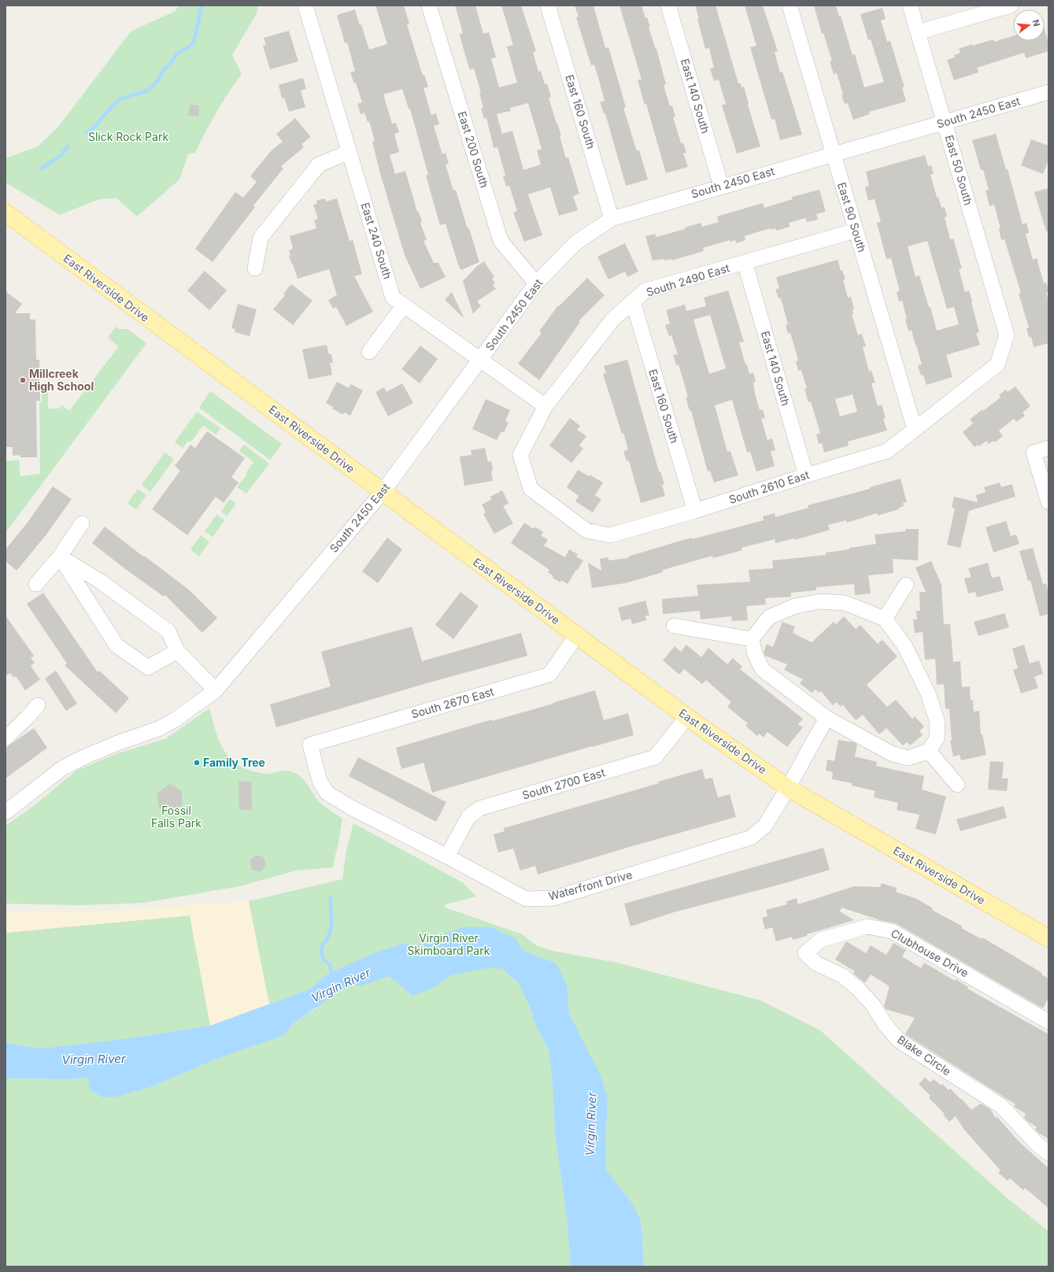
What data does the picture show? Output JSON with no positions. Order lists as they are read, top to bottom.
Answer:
{
  "streets": {
    "main road": ["East Riverside Drive"],
    "street": [
      "East 140 South",
      "East 160 South",
      "South 2450 East",
      "East 200 South",
      "East 50 South",
      "East 90 South",
      "East 240 South",
      "South 2490 East",
      "South 2610 East",
      "South 2670 East",
      "South 2700 East",
      "Waterfront Drive",
      "Clubhouse Drive",
      "Blake Circle"
    ]
  },
  "crossings": [
    ["East 140 South", "South 2450 East"],
    ["East 140 South", "South 2490 East"],
    ["East 140 South", "South 2610 East"],
    ["East 160 South", "South 2450 East"],
    ["East 160 South", "South 2490 East"],
    ["East 160 South", "South 2610 East"],
    ["South 2450 East", "East 200 South"],
    ["South 2450 East", "East 50 South"],
    ["South 2450 East", "East 90 South"],
    ["South 2450 East", "East 240 South"],
    ["South 2450 East", "East Riverside Drive"],
    ["East 50 South", "South 2610 East"],
    ["East 90 South", "South 2490 East"],
    ["East 90 South", "South 2610 East"],
    ["East 240 South", "South 2490 East"],
    ["South 2490 East", "South 2610 East"],
    ["East Riverside Drive", "South 2670 East"],
    ["East Riverside Drive", "South 2700 East"],
    ["East Riverside Drive", "Waterfront Drive"],
    ["South 2670 East", "Waterfront Drive"],
    ["South 2700 East", "Waterfront Drive"],
    ["Clubhouse Drive", "Blake Circle"]
  ],
  "water": ["Virgin River"],
  "parks": ["Slick Rock Park", "Fossil Falls Park", "Virgin River Skimboard Park"],
  "places": ["Millcreek High School", "Family Tree"],
  "north": "right"
}
